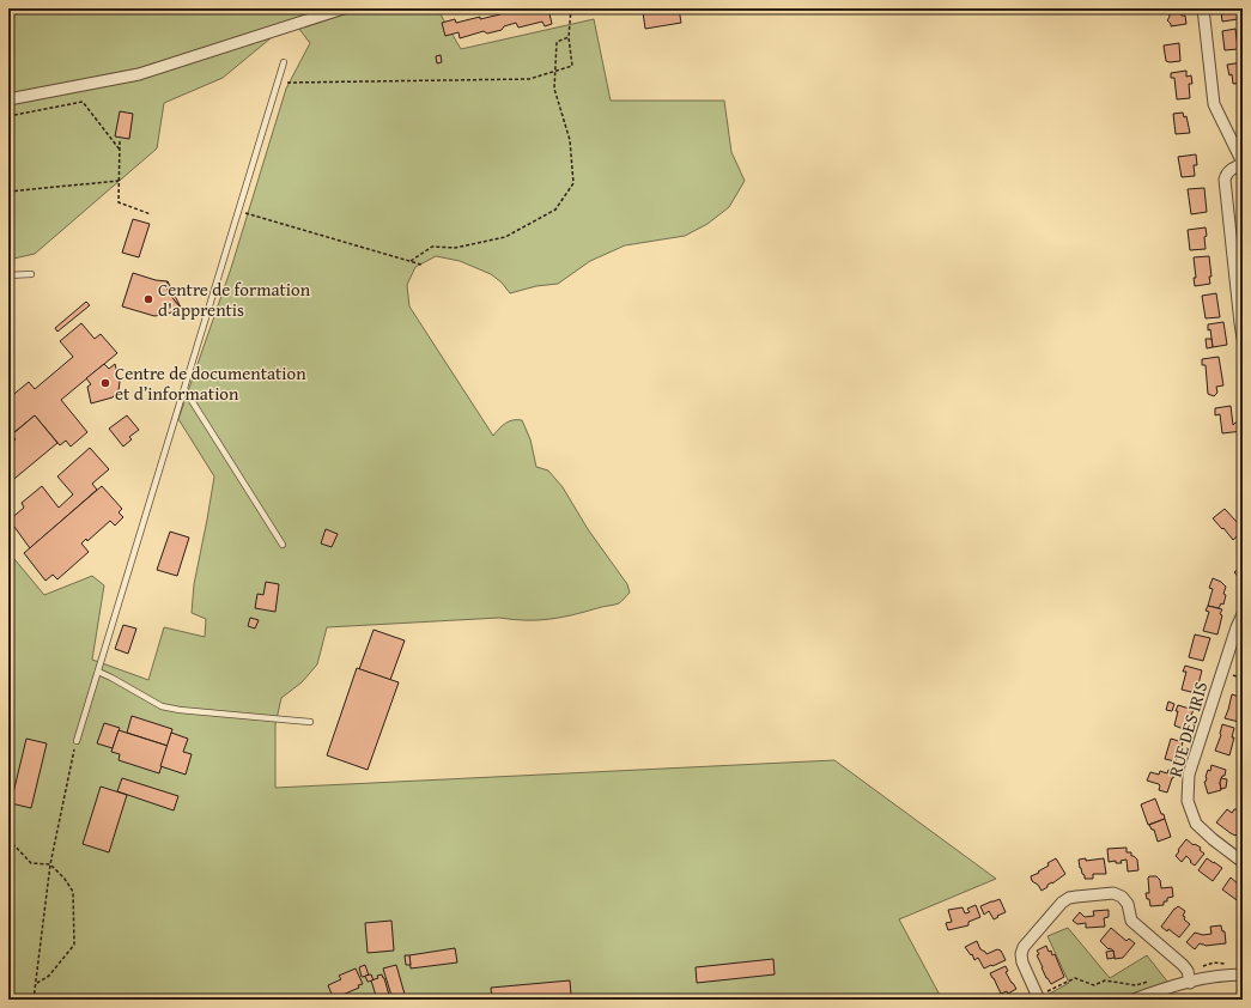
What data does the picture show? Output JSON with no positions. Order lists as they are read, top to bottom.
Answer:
{
  "streets": {
    "street": ["RUE DES IRIS"]
  },
  "places": ["Centre de formation d'apprentis", "Centre de documentation et d’information"]
}
